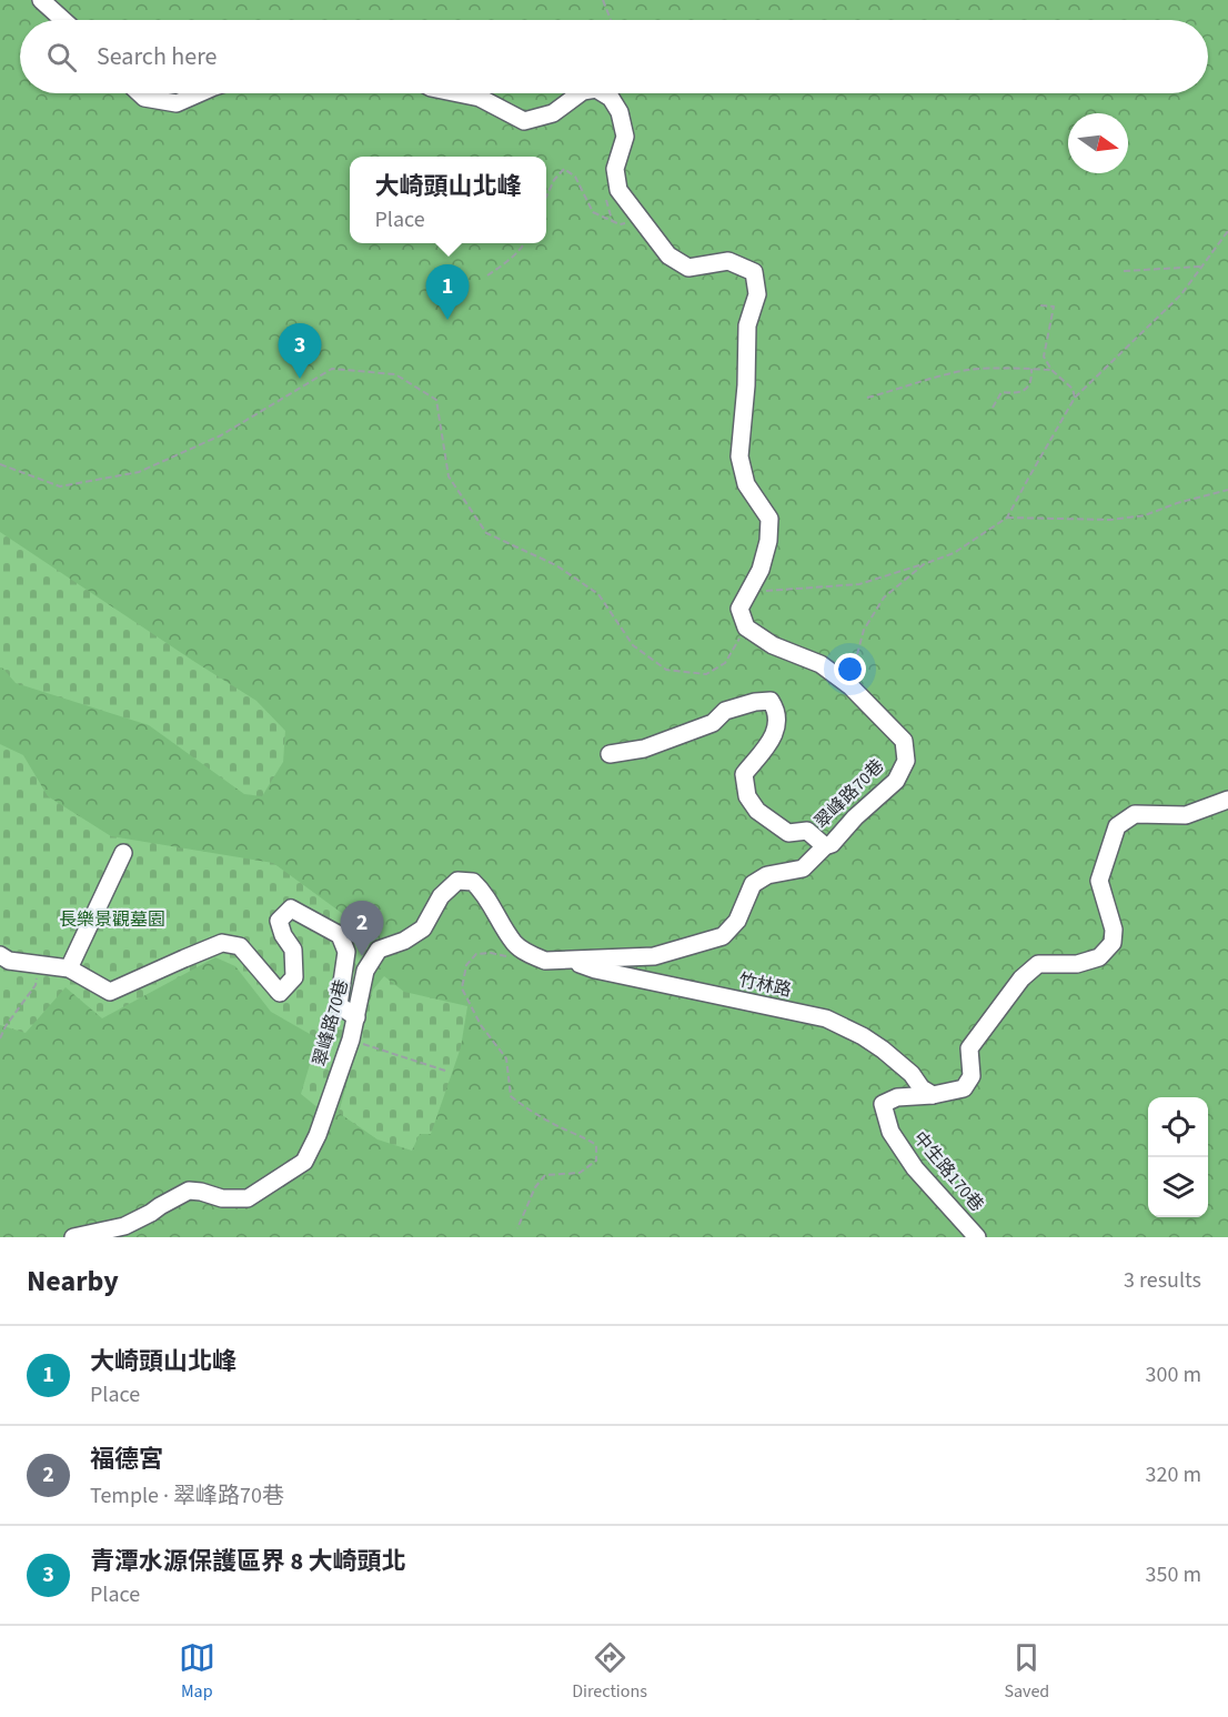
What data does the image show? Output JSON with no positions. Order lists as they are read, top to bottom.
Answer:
{
  "streets": {
    "street": ["翠峰路70巷", "竹林路", "中生路170巷"]
  },
  "crossings": [
    ["翠峰路70巷", "竹林路"],
    ["竹林路", "中生路170巷"]
  ],
  "parks": ["長樂景觀墓園"],
  "north": "right",
  "page": {
    "search": "Search here",
    "popup": ["大崎頭山北峰", "Place"],
    "pins": ["1", "3", "2"],
    "heading": ["Nearby", "3 results"],
    "list": [
      {
        "mark": "1",
        "name": "大崎頭山北峰",
        "note": "Place",
        "value": "300 m"
      },
      {
        "mark": "2",
        "name": "福德宮",
        "note": "Temple · 翠峰路70巷",
        "value": "320 m"
      },
      {
        "mark": "3",
        "name": "青潭水源保護區界 8 大崎頭北",
        "note": "Place",
        "value": "350 m"
      }
    ],
    "nav": ["Map", "Directions", "Saved"]
  }
}
